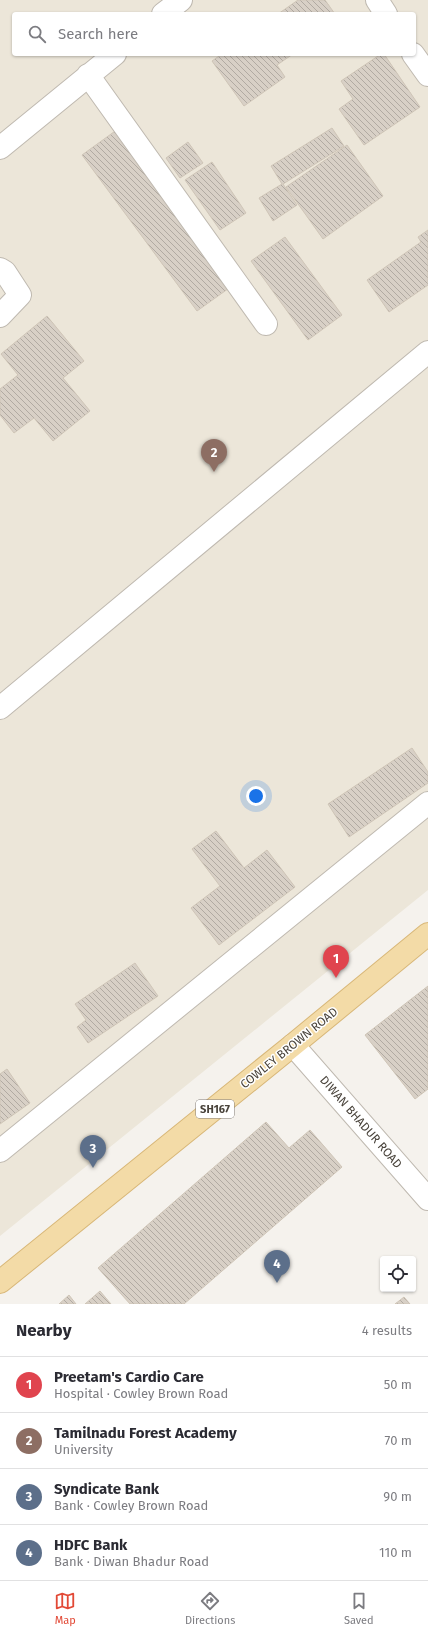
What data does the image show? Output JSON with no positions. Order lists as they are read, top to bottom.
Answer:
{
  "streets": {
    "main road": ["COWLEY BROWN ROAD", "SH167"],
    "street": ["DIWAN BHADUR ROAD"]
  },
  "crossings": [
    ["COWLEY BROWN ROAD", "DIWAN BHADUR ROAD"]
  ],
  "page": {
    "search": "Search here",
    "pins": [
      "2",
      "1",
      "3",
      "4"
    ],
    "heading": ["Nearby", "4 results"],
    "list": [
      {
        "mark": "1",
        "name": "Preetam's Cardio Care",
        "note": "Hospital · Cowley Brown Road",
        "value": "50 m"
      },
      {
        "mark": "2",
        "name": "Tamilnadu Forest Academy",
        "note": "University",
        "value": "70 m"
      },
      {
        "mark": "3",
        "name": "Syndicate Bank",
        "note": "Bank · Cowley Brown Road",
        "value": "90 m"
      },
      {
        "mark": "4",
        "name": "HDFC Bank",
        "note": "Bank · Diwan Bhadur Road",
        "value": "110 m"
      }
    ],
    "nav": ["Map", "Directions", "Saved"]
  }
}
